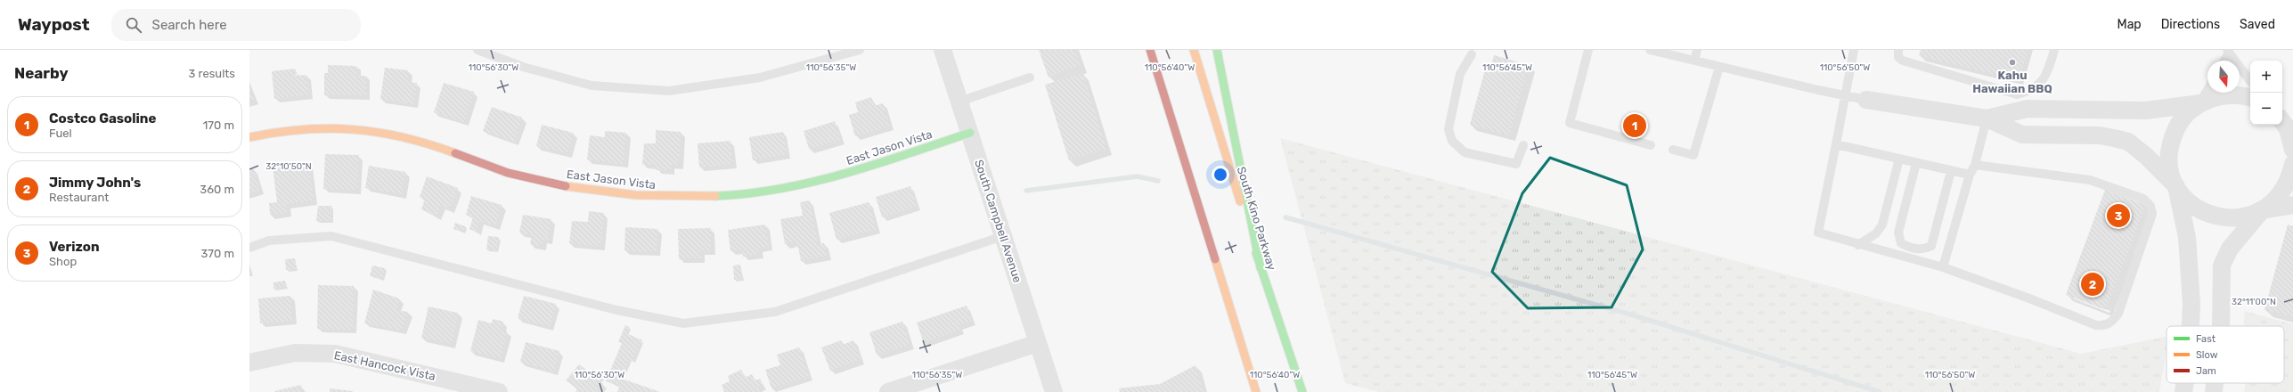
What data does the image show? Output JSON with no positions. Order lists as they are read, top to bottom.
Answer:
{
  "streets": {
    "main road": ["East Jason Vista", "South Kino Parkway"],
    "street": ["South Campbell Avenue", "East Hancock Vista"]
  },
  "crossings": [
    ["East Jason Vista", "South Campbell Avenue"]
  ],
  "places": ["Kahu Hawaiian BBQ"],
  "legend": ["Fast", "Slow", "Jam"],
  "north": "bottom",
  "page": {
    "header": "Waypost",
    "search": "Search here",
    "nav": ["Map", "Directions", "Saved"],
    "heading": ["Nearby", "3 results"],
    "map_buttons": ["+", "−"],
    "list": [
      {
        "mark": "1",
        "name": "Costco Gasoline",
        "note": "Fuel",
        "value": "170 m"
      },
      {
        "mark": "2",
        "name": "Jimmy John's",
        "note": "Restaurant",
        "value": "360 m"
      },
      {
        "mark": "3",
        "name": "Verizon",
        "note": "Shop",
        "value": "370 m"
      }
    ],
    "pins": ["1", "3", "2"]
  },
  "coordinates": [
    "110°56'30\"W",
    "110°56'35\"W",
    "110°56'40\"W",
    "110°56'45\"W",
    "110°56'50\"W",
    "32°10'50\"N",
    "32°11'00\"N"
  ]
}
